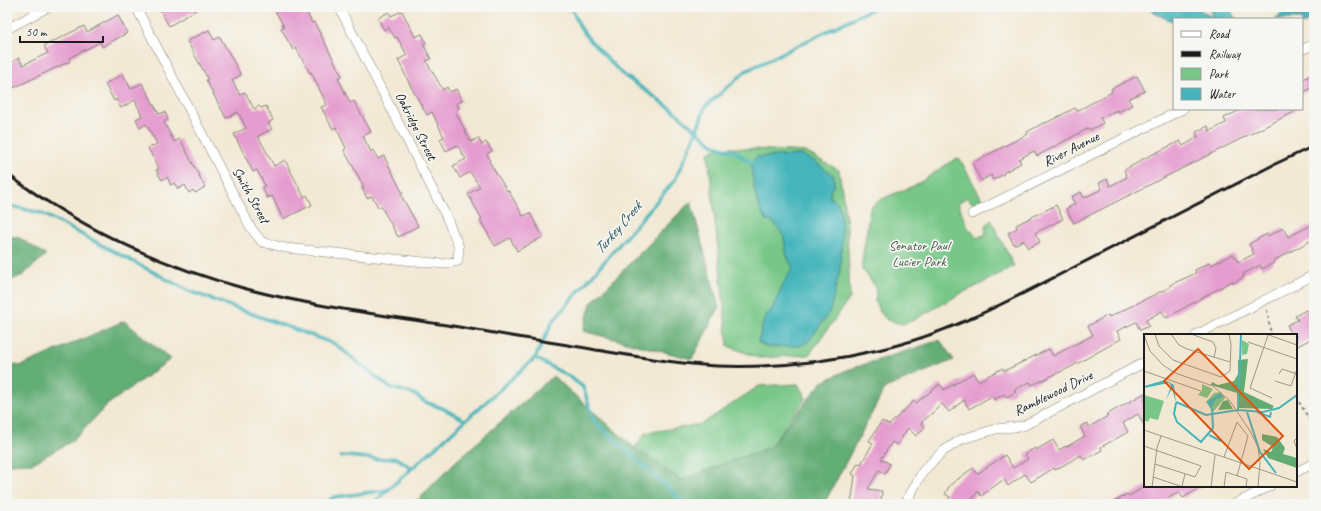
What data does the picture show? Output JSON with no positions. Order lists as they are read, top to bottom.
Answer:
{
  "streets": {
    "street": [
      "Oakridge Street",
      "River Avenue",
      "Smith Street",
      "Ramblewood Drive"
    ]
  },
  "crossings": [
    ["Oakridge Street", "Smith Street"]
  ],
  "water": ["Turkey Creek"],
  "parks": ["Senator Paul Lucier Park"],
  "legend": [
    "Road",
    "Railway",
    "Park",
    "Water"
  ],
  "scale_bar": "50 m"
}
